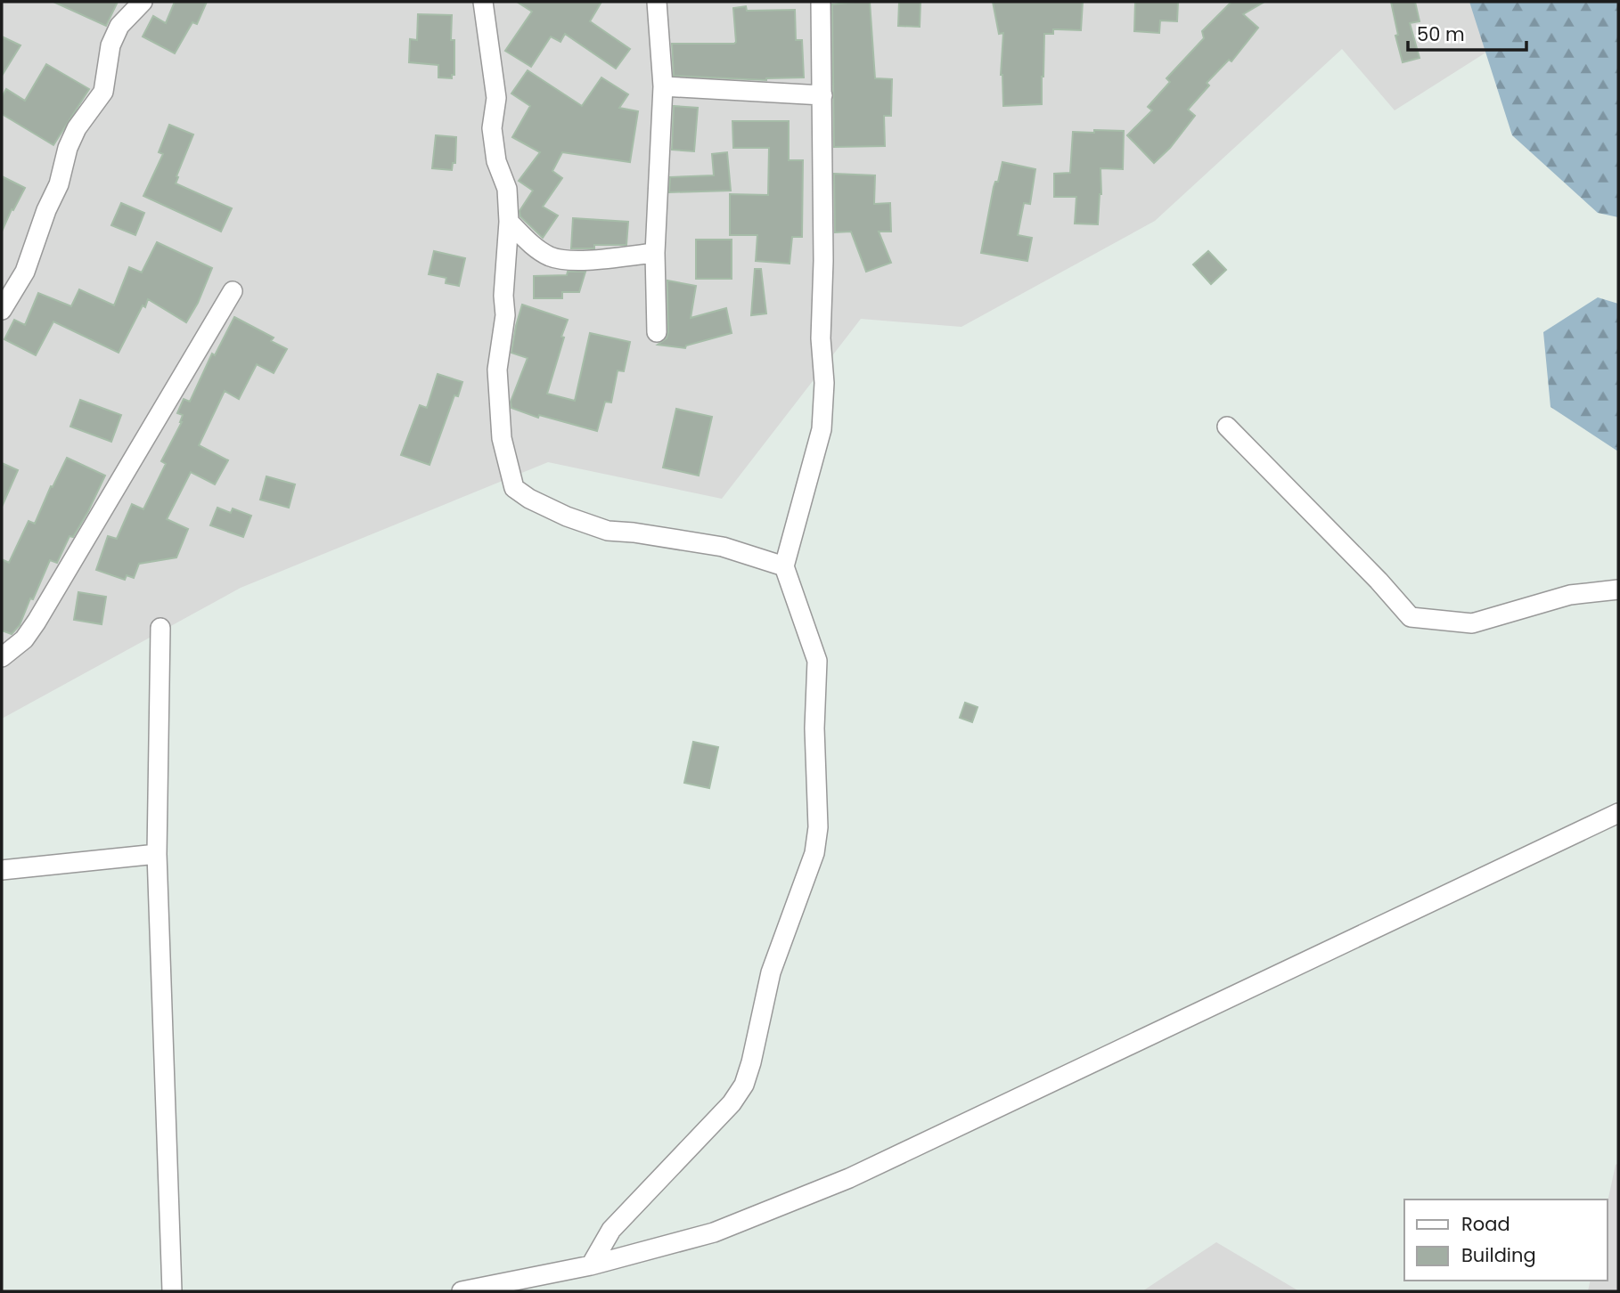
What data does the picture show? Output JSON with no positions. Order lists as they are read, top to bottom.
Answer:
{
  "legend": ["Road", "Building"],
  "scale_bar": "50 m"
}
